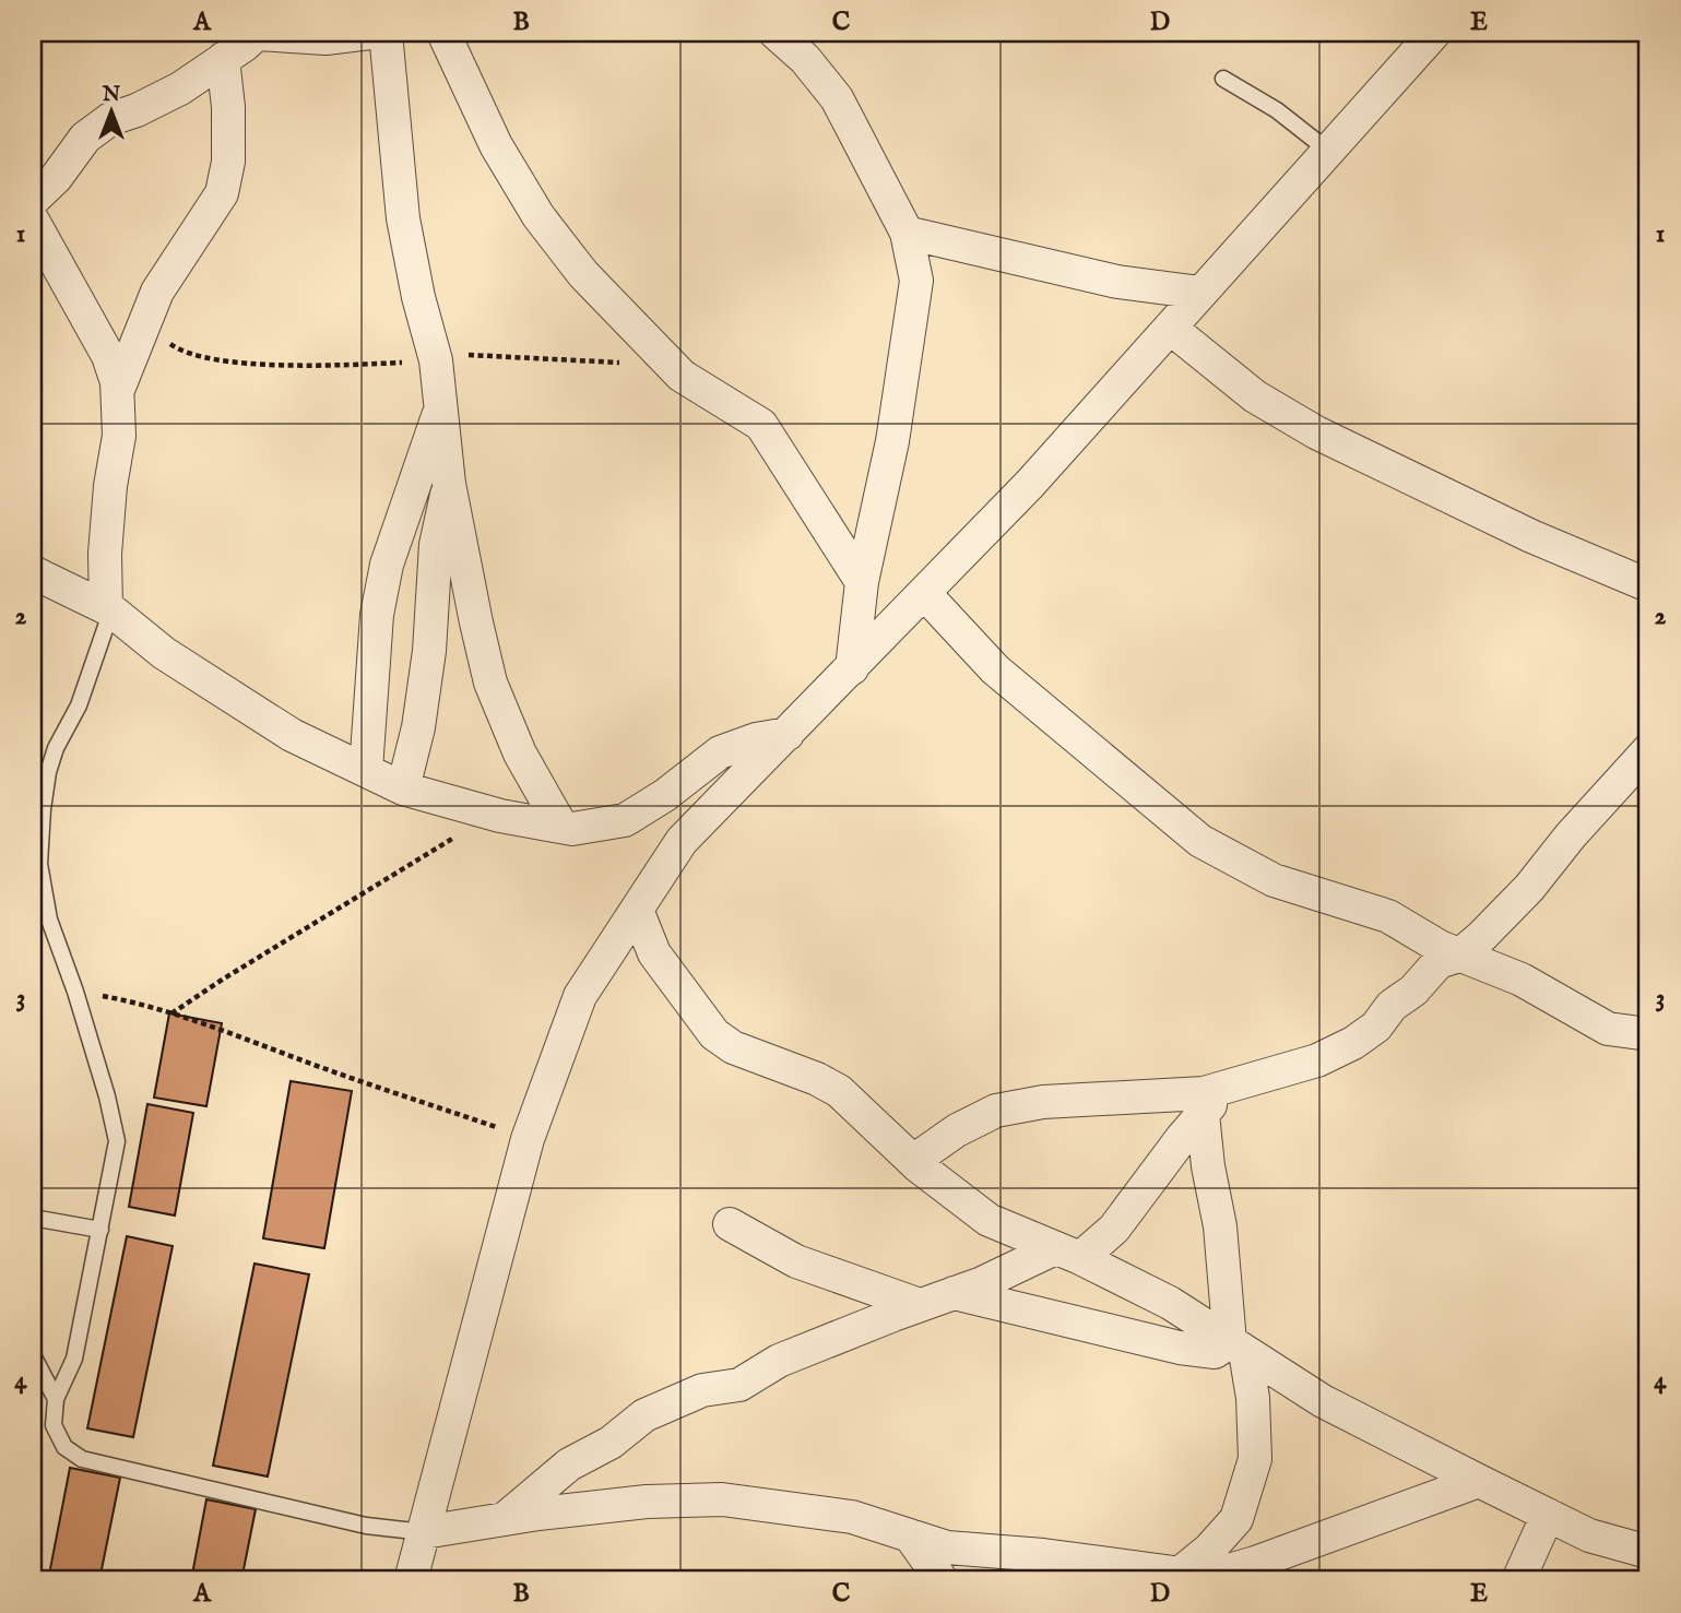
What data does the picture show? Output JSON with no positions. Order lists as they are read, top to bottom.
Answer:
{
  "north": "top",
  "grid": {
    "columns": [
      "A",
      "B",
      "C",
      "D",
      "E"
    ],
    "rows": [
      "1",
      "2",
      "3",
      "4"
    ]
  }
}
